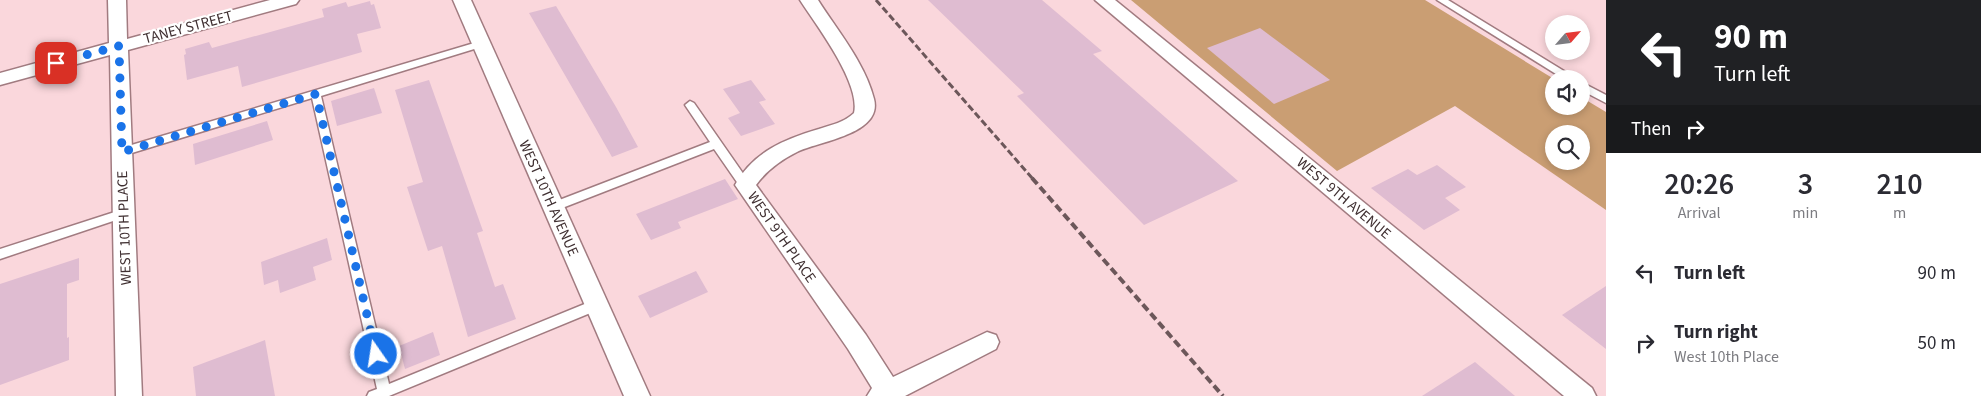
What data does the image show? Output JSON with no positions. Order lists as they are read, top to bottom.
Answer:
{
  "streets": {
    "street": [
      "TANEY STREET",
      "WEST 10TH AVENUE",
      "WEST 9TH AVENUE",
      "WEST 10TH PLACE",
      "WEST 9TH PLACE"
    ]
  },
  "crossings": [
    ["TANEY STREET", "WEST 10TH PLACE"]
  ],
  "north": "top right",
  "page": {
    "turn": ["90 m", "Turn left"],
    "then": "Then",
    "eta": [
      "20:26",
      "Arrival",
      "3",
      "min",
      "210",
      "m"
    ],
    "list": [
      {
        "name": "Turn left",
        "value": "90 m"
      },
      {
        "name": "Turn right",
        "note": "West 10th Place",
        "value": "50 m"
      }
    ]
  }
}
